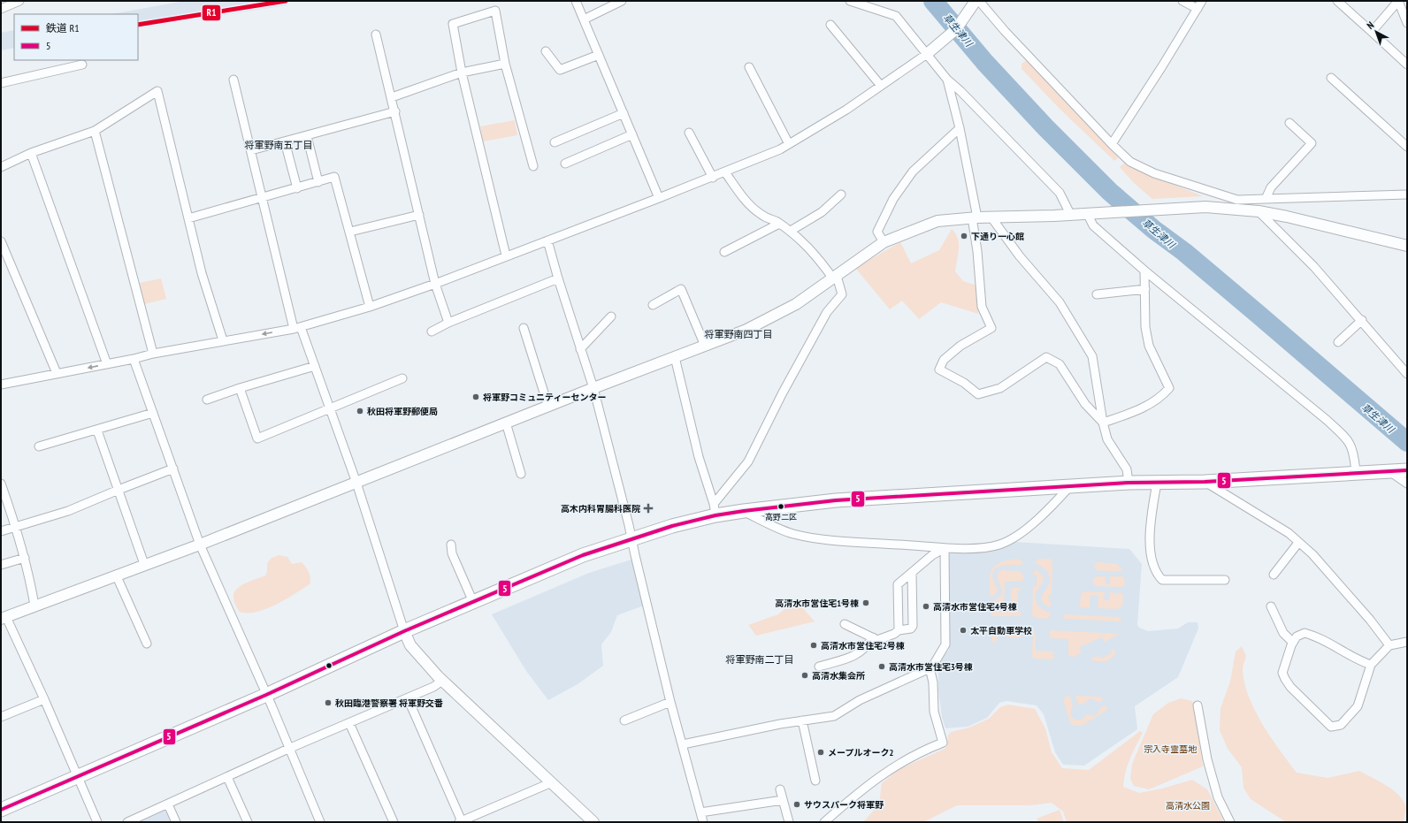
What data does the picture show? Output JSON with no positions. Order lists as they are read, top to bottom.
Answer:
{
  "districts": ["将軍野南五丁目", "将軍野南四丁目", "将軍野南二丁目"],
  "water": ["草生津川"],
  "parks": ["宗入寺霊墓地", "高清水公園"],
  "places": {
    "other": [
      "下通り一心館",
      "将軍野コミュニティーセンター",
      "秋田将軍野郵便局",
      "高野二区",
      "高清水市営住宅1号棟",
      "高清水市営住宅4号棟",
      "太平自動車学校",
      "高清水市営住宅2号棟",
      "高清水市営住宅3号棟",
      "高清水集会所",
      "秋田臨港警察署 将軍野交番",
      "メープルオーク2",
      "サウスパーク将軍野"
    ],
    "health": ["高木内科胃腸科医院"]
  },
  "lines": ["rail line R1", "transit line 5"],
  "legend": ["鉄道 R1", "5"],
  "north": "top left"
}
